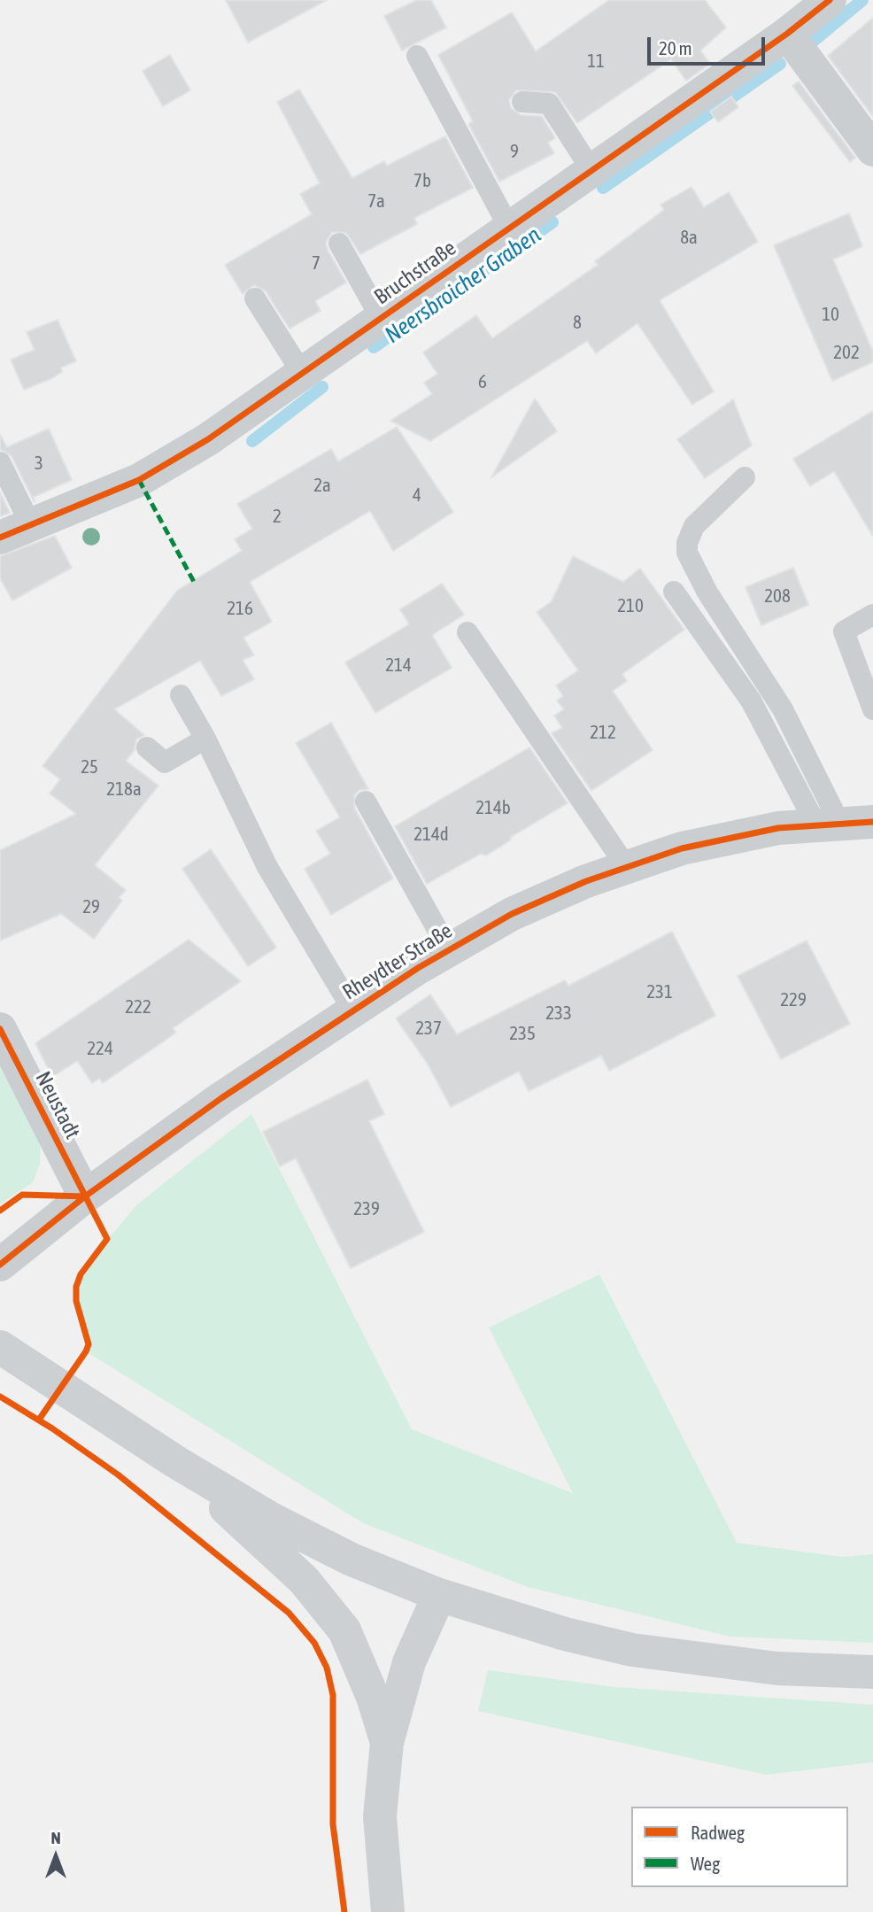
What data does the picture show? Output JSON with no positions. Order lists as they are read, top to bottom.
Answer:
{
  "streets": {
    "street": ["Bruchstraße", "Rheydter Straße", "Neustadt"]
  },
  "crossings": [
    ["Rheydter Straße", "Neustadt"]
  ],
  "water": ["Neersbroicher Graben"],
  "house_numbers": [
    "11",
    "9",
    "7b",
    "7a",
    "8a",
    "7",
    "10",
    "8",
    "202",
    "6",
    "3",
    "2a",
    "4",
    "2",
    "208",
    "210",
    "216",
    "214",
    "212",
    "25",
    "218a",
    "214b",
    "214d",
    "29",
    "231",
    "229",
    "222",
    "233",
    "237",
    "235",
    "224",
    "239"
  ],
  "legend": ["Radweg", "Weg"],
  "scale_bar": "20 m",
  "north": "top"
}
